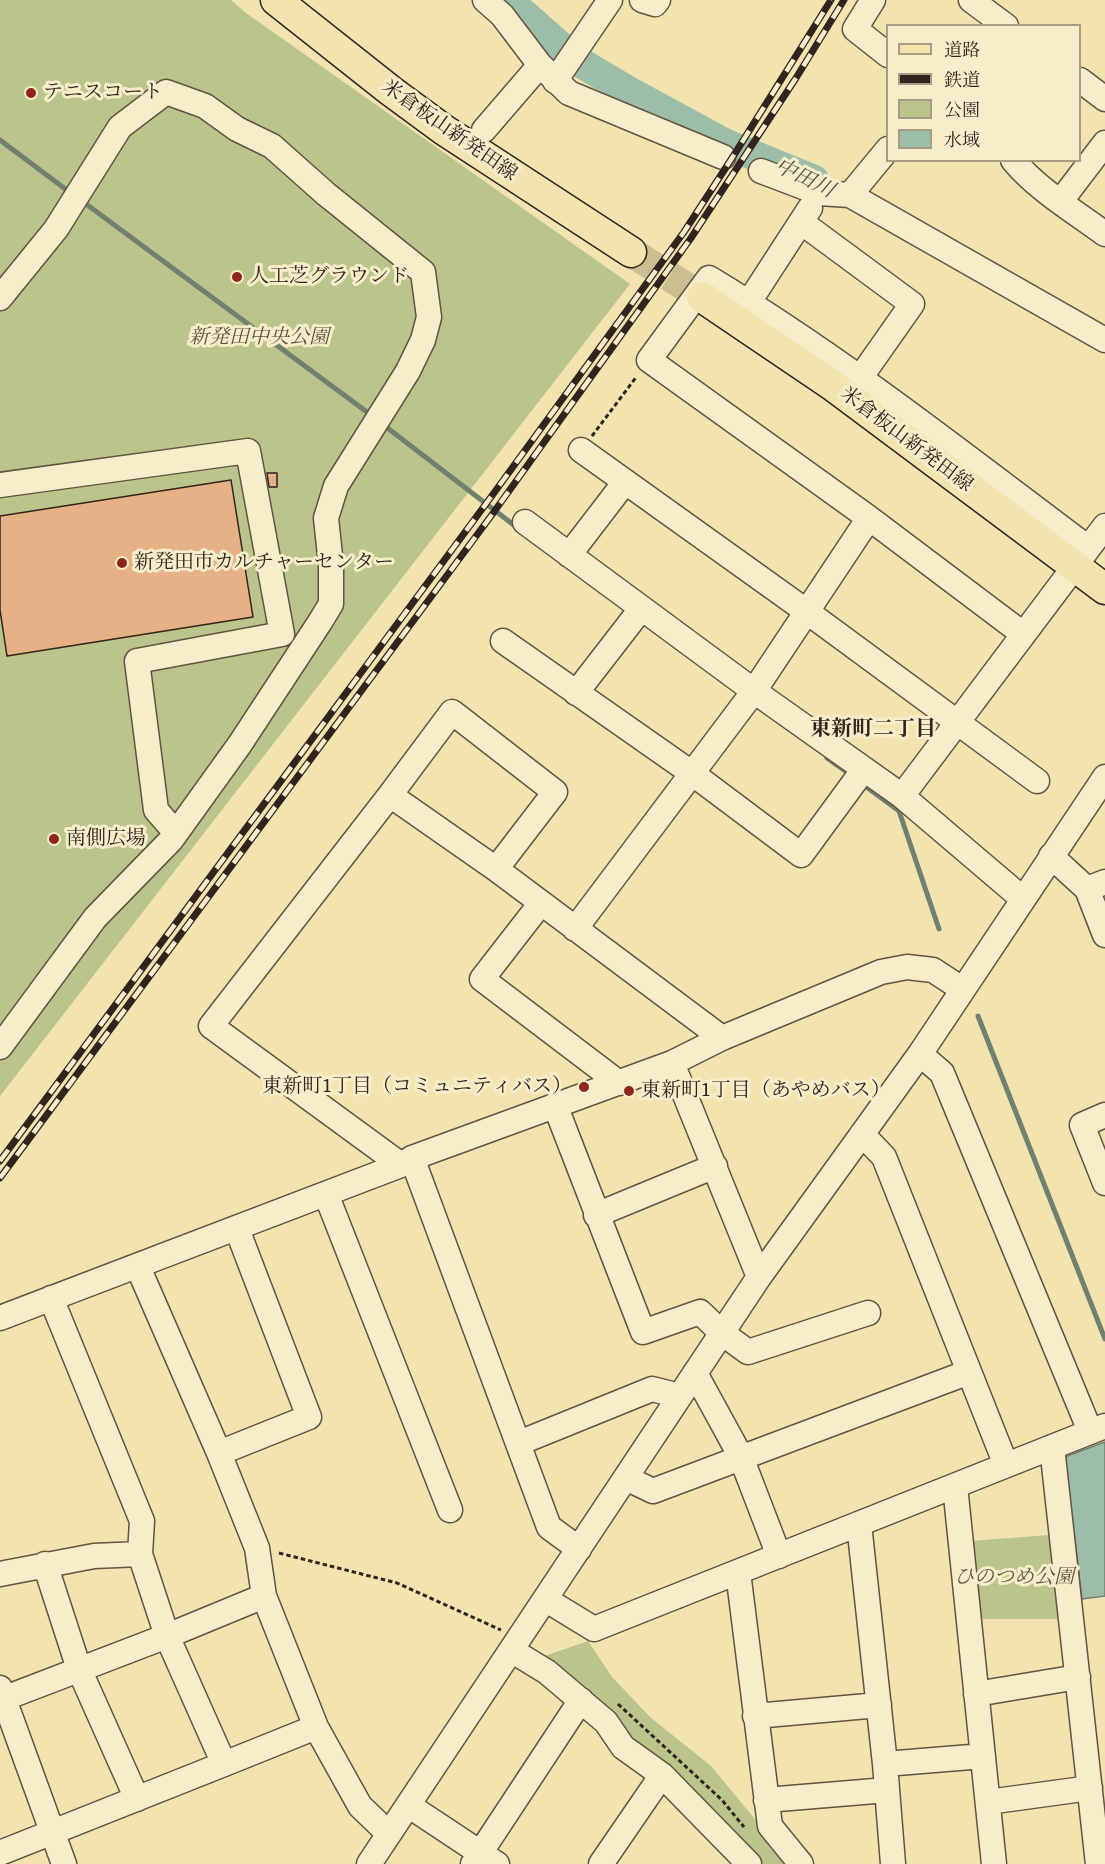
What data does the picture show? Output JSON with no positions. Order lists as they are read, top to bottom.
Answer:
{
  "streets": {
    "main road": ["米倉板山新発田線"]
  },
  "districts": ["東新町二丁目"],
  "water": ["中田川"],
  "parks": ["新発田中央公園", "ひのつめ公園"],
  "places": [
    "テニスコート",
    "人工芝グラウンド",
    "新発田市カルチャーセンター",
    "南側広場",
    "東新町1丁目（コミュニティバス）",
    "東新町1丁目（あやめバス）"
  ],
  "legend": [
    "道路",
    "鉄道",
    "公園",
    "水域"
  ]
}
